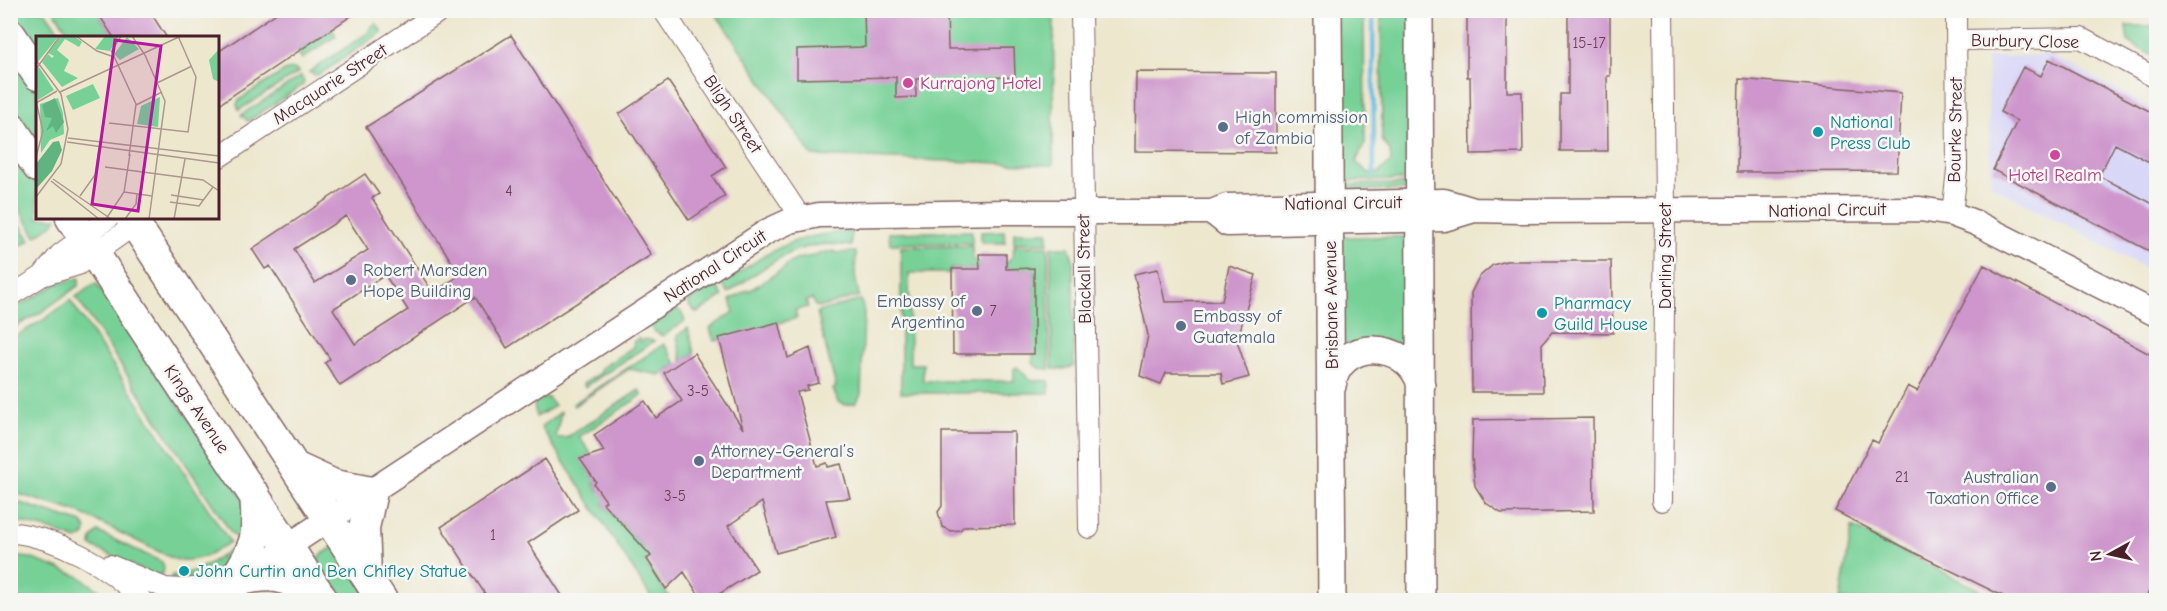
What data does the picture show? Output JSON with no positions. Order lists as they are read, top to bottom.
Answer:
{
  "streets": {
    "main road": ["Brisbane Avenue", "Kings Avenue"],
    "street": [
      "Burbury Close",
      "Macquarie Street",
      "Bligh Street",
      "Bourke Street",
      "National Circuit",
      "Darling Street",
      "Blackall Street"
    ]
  },
  "crossings": [
    ["Burbury Close", "Bourke Street"],
    ["Bligh Street", "National Circuit"],
    ["Bourke Street", "National Circuit"],
    ["National Circuit", "Darling Street"],
    ["National Circuit", "Blackall Street"],
    ["National Circuit", "Brisbane Avenue"],
    ["National Circuit", "Kings Avenue"]
  ],
  "places": [
    "Kurrajong Hotel",
    "High commission of Zambia",
    "National Press Club",
    "Hotel Realm",
    "Robert Marsden Hope Building",
    "Embassy of Argentina",
    "Pharmacy Guild House",
    "Embassy of Guatemala",
    "Attorney-General’s Department",
    "Australian Taxation Office",
    "John Curtin and Ben Chifley Statue"
  ],
  "house_numbers": [
    "15-17",
    "4",
    "7",
    "3-5",
    "21",
    "3-5",
    "1"
  ],
  "north": "left"
}
